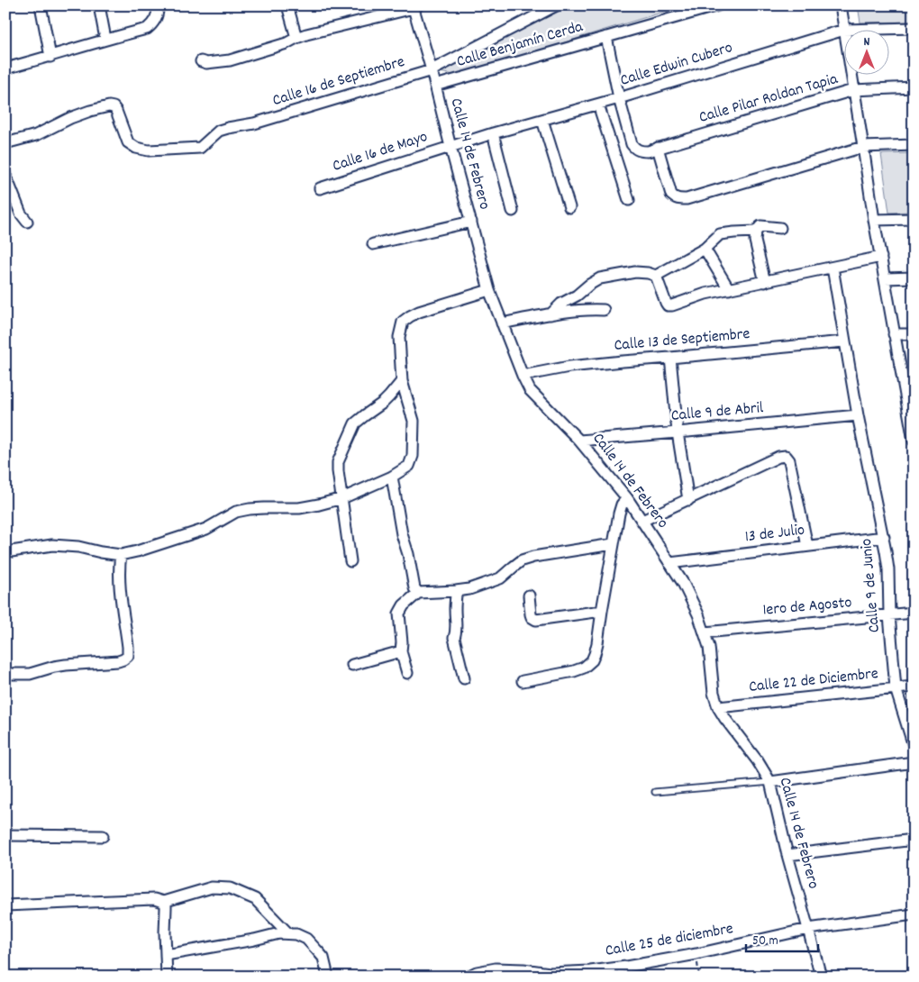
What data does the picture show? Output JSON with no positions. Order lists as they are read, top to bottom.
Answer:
{
  "streets": {
    "street": [
      "Calle Benjamín Cerda",
      "Calle Edwin Cubero",
      "Calle 16 de Septiembre",
      "Calle Pilar Roldan Tapia",
      "Calle 16 de Mayo",
      "Calle 14 de Febrero",
      "Calle 13 de Septiembre",
      "Calle 9 de Abril",
      "13 de Julio",
      "Calle 9 de Junio",
      "1ero de Agosto",
      "Calle 22 de Diciembre",
      "Calle 25 de diciembre"
    ]
  },
  "crossings": [
    ["Calle Benjamín Cerda", "Calle 14 de Febrero"],
    ["Calle Edwin Cubero", "Calle Pilar Roldan Tapia"],
    ["Calle Edwin Cubero", "Calle 16 de Mayo"],
    ["Calle Edwin Cubero", "Calle 14 de Febrero"],
    ["Calle 16 de Septiembre", "Calle 14 de Febrero"],
    ["Calle 16 de Mayo", "Calle 14 de Febrero"],
    ["Calle 14 de Febrero", "Calle 13 de Septiembre"],
    ["Calle 14 de Febrero", "Calle 9 de Abril"],
    ["Calle 14 de Febrero", "13 de Julio"],
    ["Calle 14 de Febrero", "1ero de Agosto"],
    ["Calle 14 de Febrero", "Calle 22 de Diciembre"],
    ["Calle 14 de Febrero", "Calle 25 de diciembre"],
    ["Calle 13 de Septiembre", "Calle 9 de Junio"],
    ["Calle 9 de Abril", "Calle 9 de Junio"],
    ["13 de Julio", "Calle 9 de Junio"],
    ["Calle 9 de Junio", "1ero de Agosto"],
    ["Calle 9 de Junio", "Calle 22 de Diciembre"]
  ],
  "scale_bar": "50 m",
  "north": "top"
}
